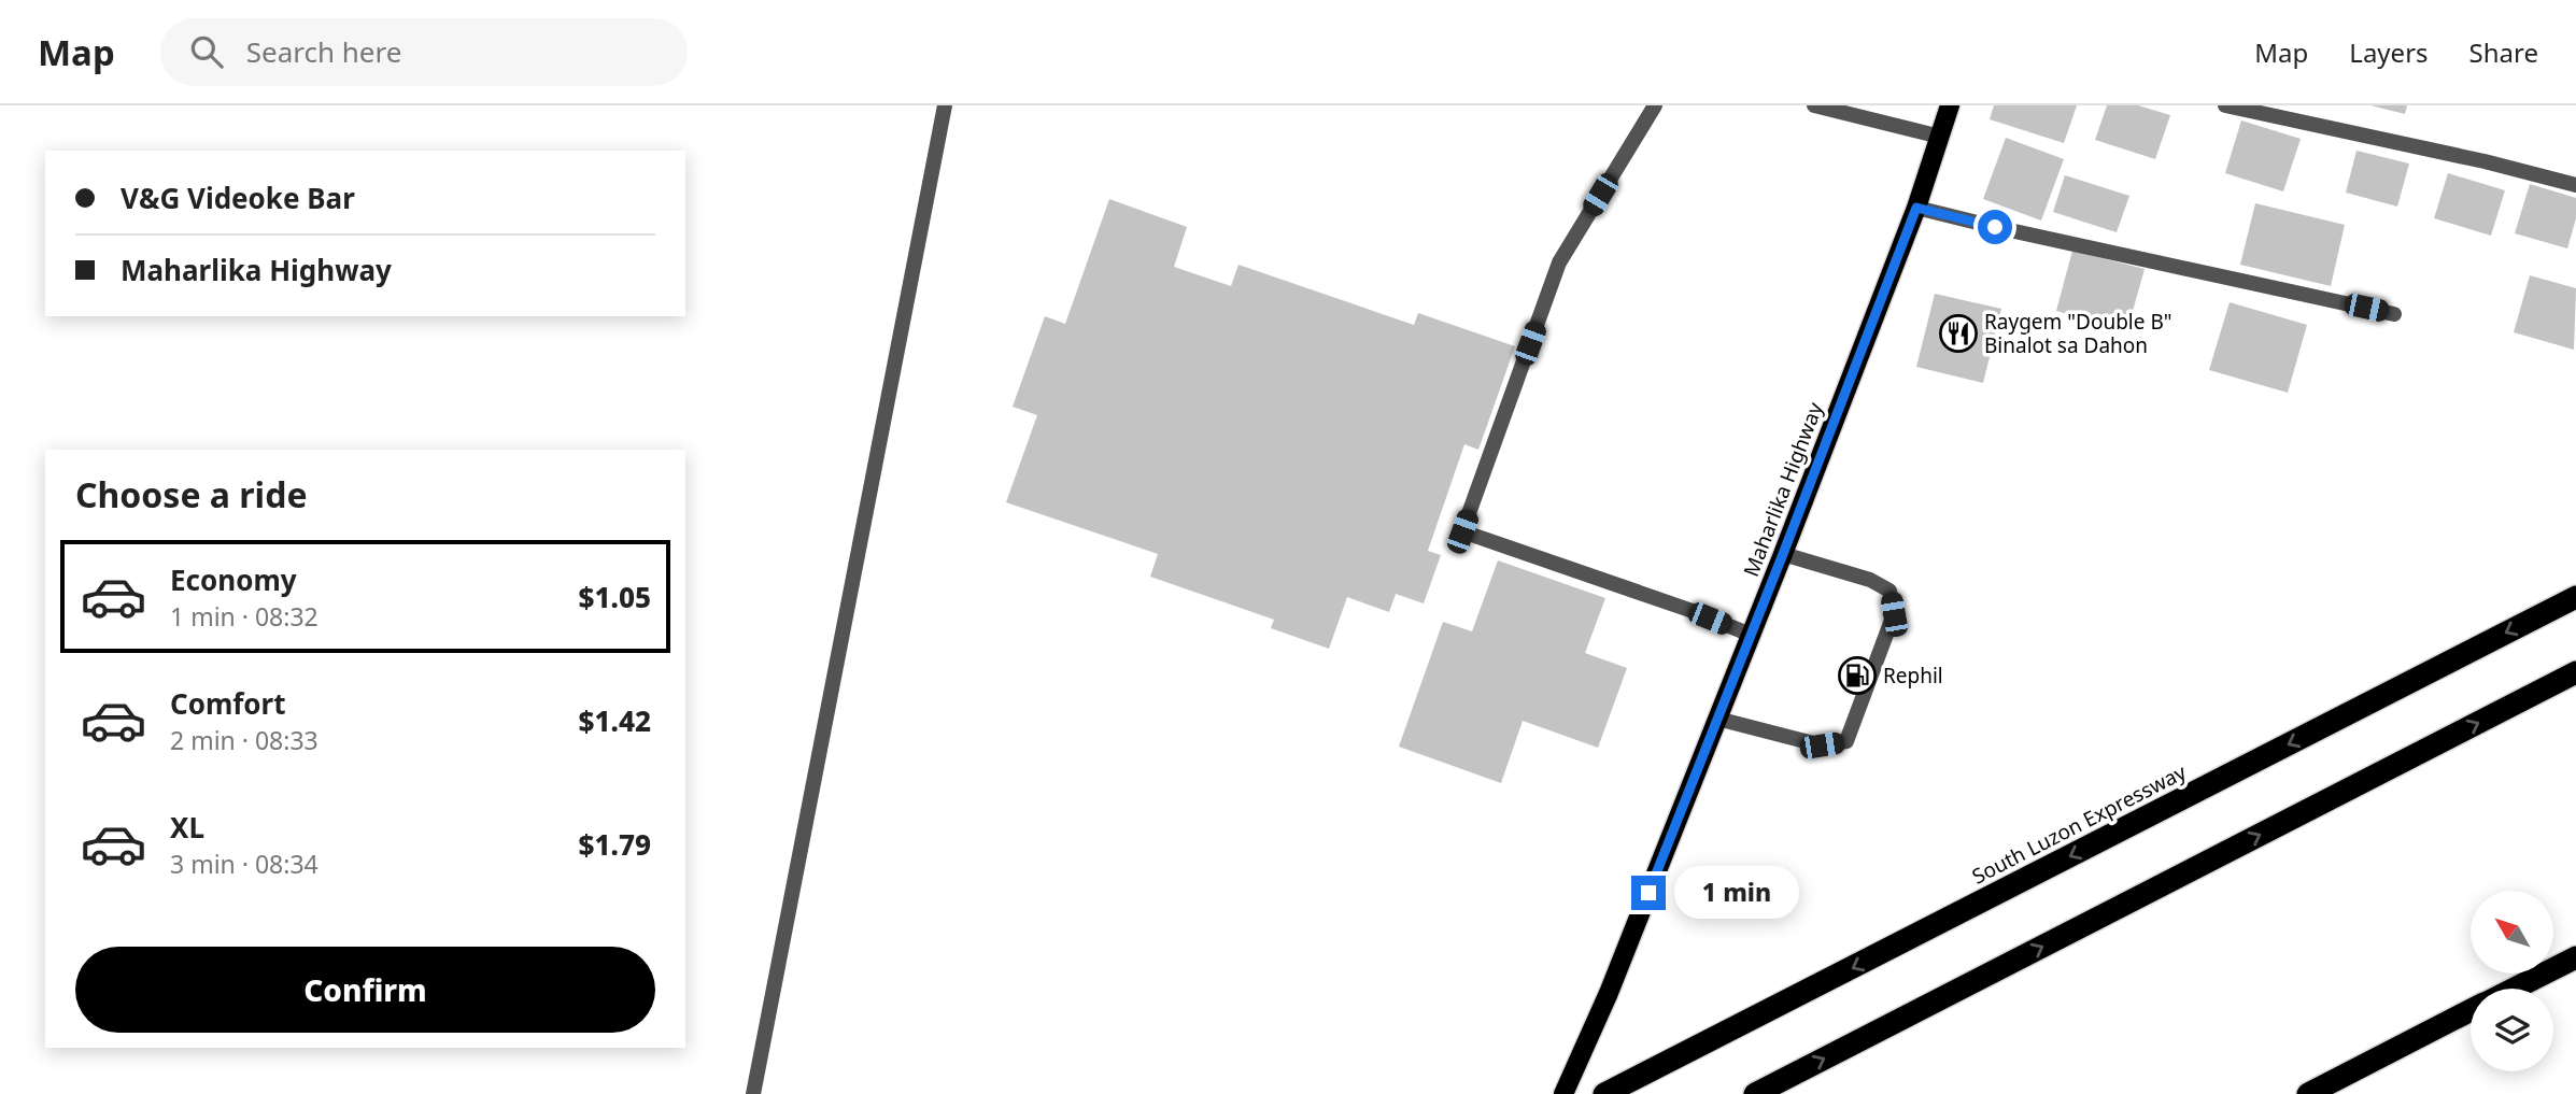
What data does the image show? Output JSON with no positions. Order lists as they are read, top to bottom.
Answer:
{
  "streets": {
    "highway": ["South Luzon Expressway"],
    "main road": ["Maharlika Highway"]
  },
  "places": {
    "restaurant": ["Raygem \"Double B\" Binalot sa Dahon"],
    "fuel station": ["Rephil"]
  },
  "north": "top left",
  "page": {
    "header": "Map",
    "search": "Search here",
    "nav": ["Map", "Layers", "Share"],
    "banner": ["V&G Videoke Bar", "Maharlika Highway"],
    "heading": "Choose a ride",
    "list": [
      {
        "name": "Economy",
        "note": "1 min · 08:32",
        "value": "$1.05"
      },
      {
        "name": "Comfort",
        "note": "2 min · 08:33",
        "value": "$1.42"
      },
      {
        "name": "XL",
        "note": "3 min · 08:34",
        "value": "$1.79"
      }
    ],
    "bubble": "1 min",
    "buttons": "Confirm"
  }
}
